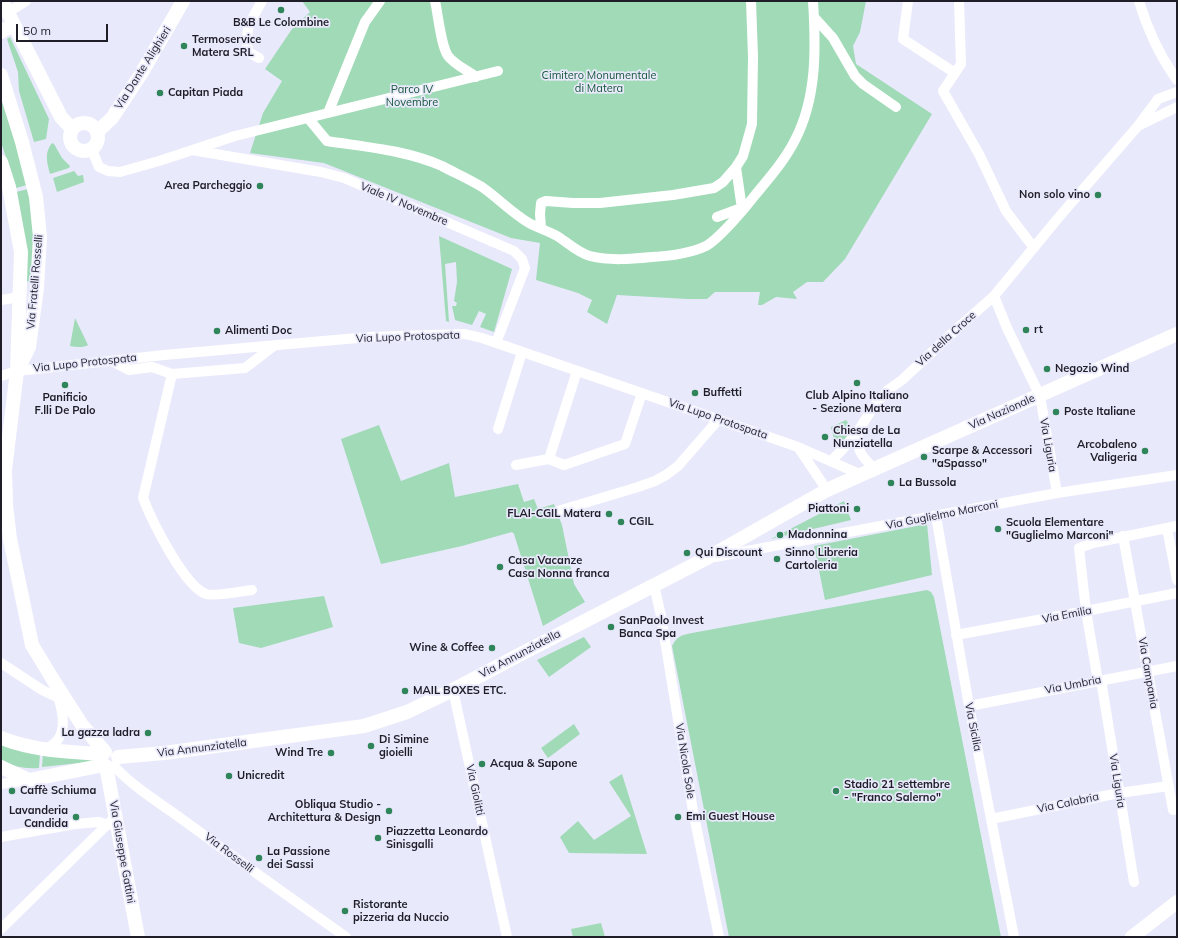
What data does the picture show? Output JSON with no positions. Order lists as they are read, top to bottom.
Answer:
{
  "streets": {
    "street": [
      "Via Dante Alighieri",
      "Viale IV Novembre",
      "Via Fratelli Rosselli",
      "Via Lupo Protospata",
      "Via della Croce",
      "Via Nazionale",
      "Via Liguria",
      "Via Guglielmo Marconi",
      "Via Emilia",
      "Via Annunziatella",
      "Via Campania",
      "Via Umbria",
      "Via Sicilia",
      "Via Nicola Sole",
      "Via Giolitti",
      "Via Calabria",
      "Via Giuseppe Gattini",
      "Via Rosselli"
    ]
  },
  "crossings": [
    ["Via Dante Alighieri", "Viale IV Novembre"],
    ["Viale IV Novembre", "Via Lupo Protospata"],
    ["Via Fratelli Rosselli", "Via Lupo Protospata"],
    ["Via Fratelli Rosselli", "Via Annunziatella"],
    ["Via Fratelli Rosselli", "Via Giuseppe Gattini"],
    ["Via Fratelli Rosselli", "Via Rosselli"],
    ["Via Lupo Protospata", "Via della Croce"],
    ["Via Lupo Protospata", "Via Nazionale"],
    ["Via della Croce", "Via Liguria"],
    ["Via Nazionale", "Via Liguria"],
    ["Via Nazionale", "Via Annunziatella"],
    ["Via Liguria", "Via Guglielmo Marconi"],
    ["Via Liguria", "Via Emilia"],
    ["Via Liguria", "Via Campania"],
    ["Via Liguria", "Via Umbria"],
    ["Via Liguria", "Via Calabria"],
    ["Via Guglielmo Marconi", "Via Annunziatella"],
    ["Via Guglielmo Marconi", "Via Sicilia"],
    ["Via Emilia", "Via Campania"],
    ["Via Emilia", "Via Sicilia"],
    ["Via Annunziatella", "Via Nicola Sole"],
    ["Via Annunziatella", "Via Giolitti"],
    ["Via Annunziatella", "Via Giuseppe Gattini"],
    ["Via Annunziatella", "Via Rosselli"],
    ["Via Campania", "Via Umbria"],
    ["Via Campania", "Via Calabria"],
    ["Via Umbria", "Via Sicilia"],
    ["Via Sicilia", "Via Calabria"],
    ["Via Giuseppe Gattini", "Via Rosselli"]
  ],
  "parks": ["Cimitero Monumentale di Matera", "Parco IV Novembre"],
  "places": [
    "B&B Le Colombine",
    "Termoservice Matera SRL",
    "Capitan Piada",
    "Area Parcheggio",
    "Non solo vino",
    "rt",
    "Alimenti Doc",
    "Negozio Wind",
    "Club Alpino Italiano - Sezione Matera",
    "Panificio F.lli De Palo",
    "Buffetti",
    "Poste Italiane",
    "Chiesa de La Nunziatella",
    "Arcobaleno Valigeria",
    "Scarpe & Accessori \"aSpasso\"",
    "La Bussola",
    "Piattoni",
    "FLAI-CGIL Matera",
    "CGIL",
    "Scuola Elementare \"Guglielmo Marconi\"",
    "Madonnina",
    "Qui Discount",
    "Sinno Libreria Cartoleria",
    "Casa Vacanze Casa Nonna franca",
    "SanPaolo Invest Banca Spa",
    "Wine & Coffee",
    "MAIL BOXES ETC.",
    "La gazza ladra",
    "Di Simine gioielli",
    "Wind Tre",
    "Acqua & Sapone",
    "Unicredit",
    "Caffè Schiuma",
    "Stadio 21 settembre - \"Franco Salerno\"",
    "Obliqua Studio - Architettura & Design",
    "Lavanderia Candida",
    "Emi Guest House",
    "Piazzetta Leonardo Sinisgalli",
    "La Passione dei Sassi",
    "Ristorante pizzeria da Nuccio"
  ],
  "scale_bar": "50 m"
}
